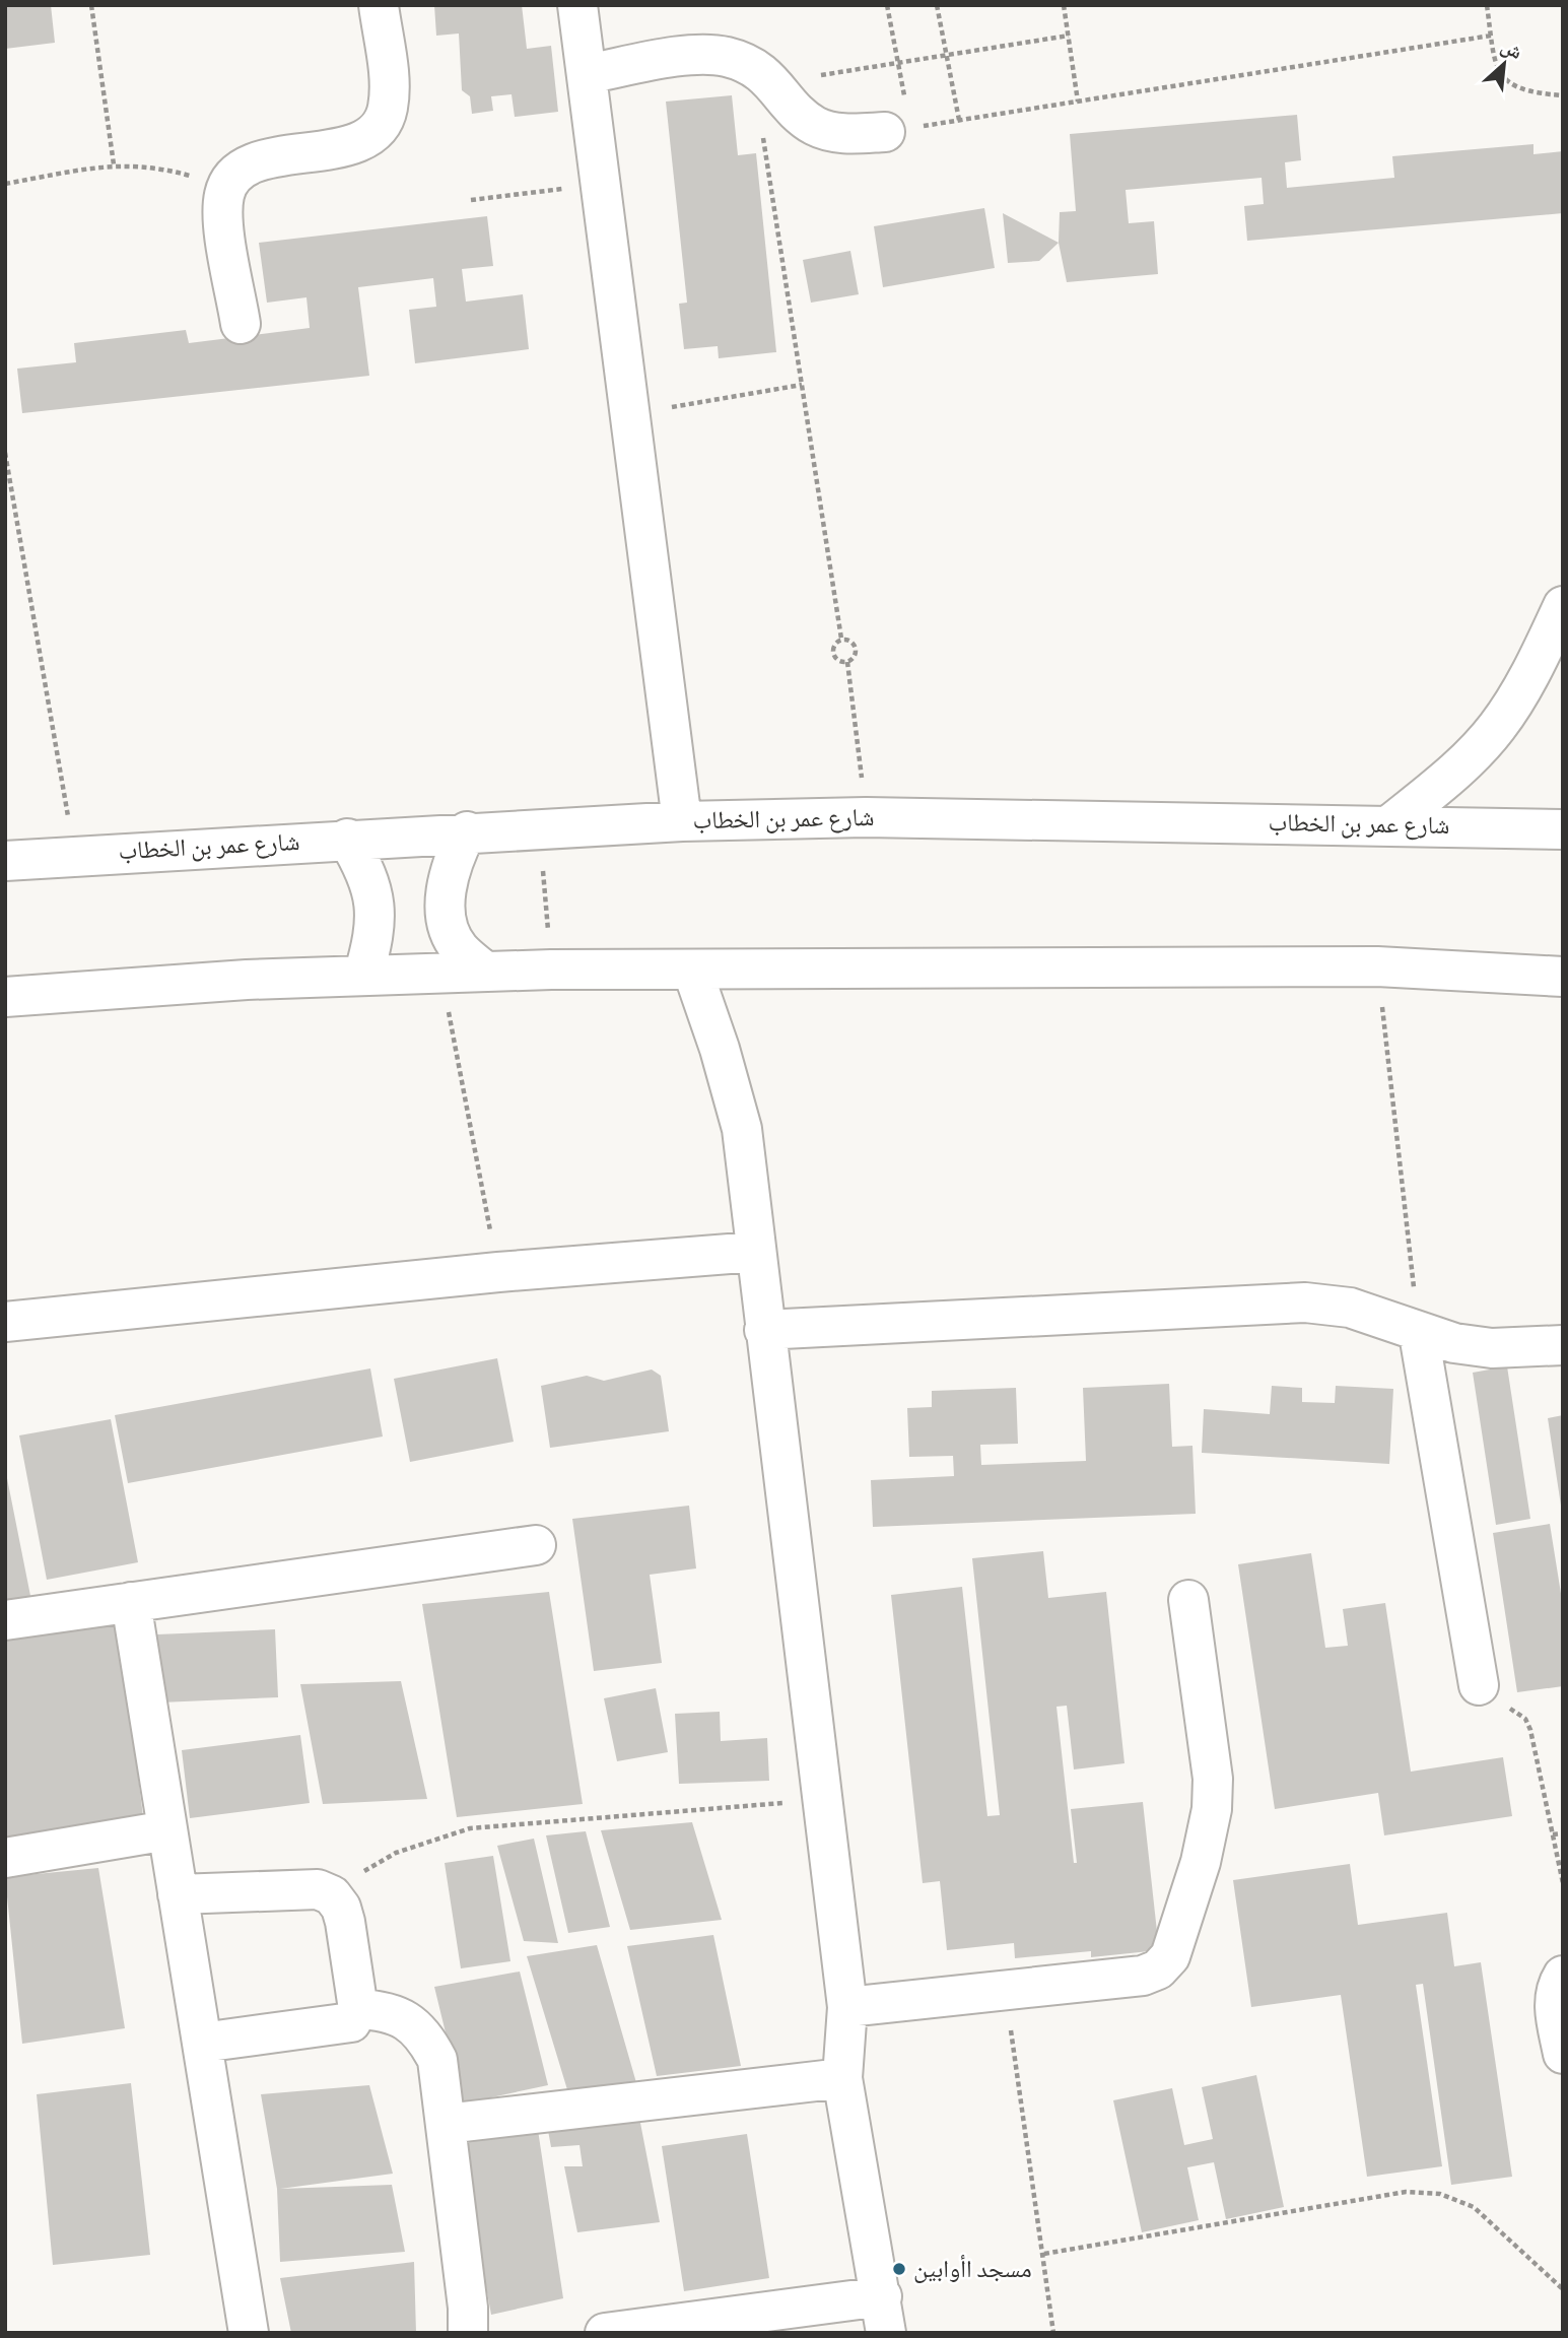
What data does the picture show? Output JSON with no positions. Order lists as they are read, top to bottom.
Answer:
{
  "streets": {
    "street": ["شارع عمر بن الخطاب"]
  },
  "places": ["مسجد اأوابين"],
  "north": "top right"
}
